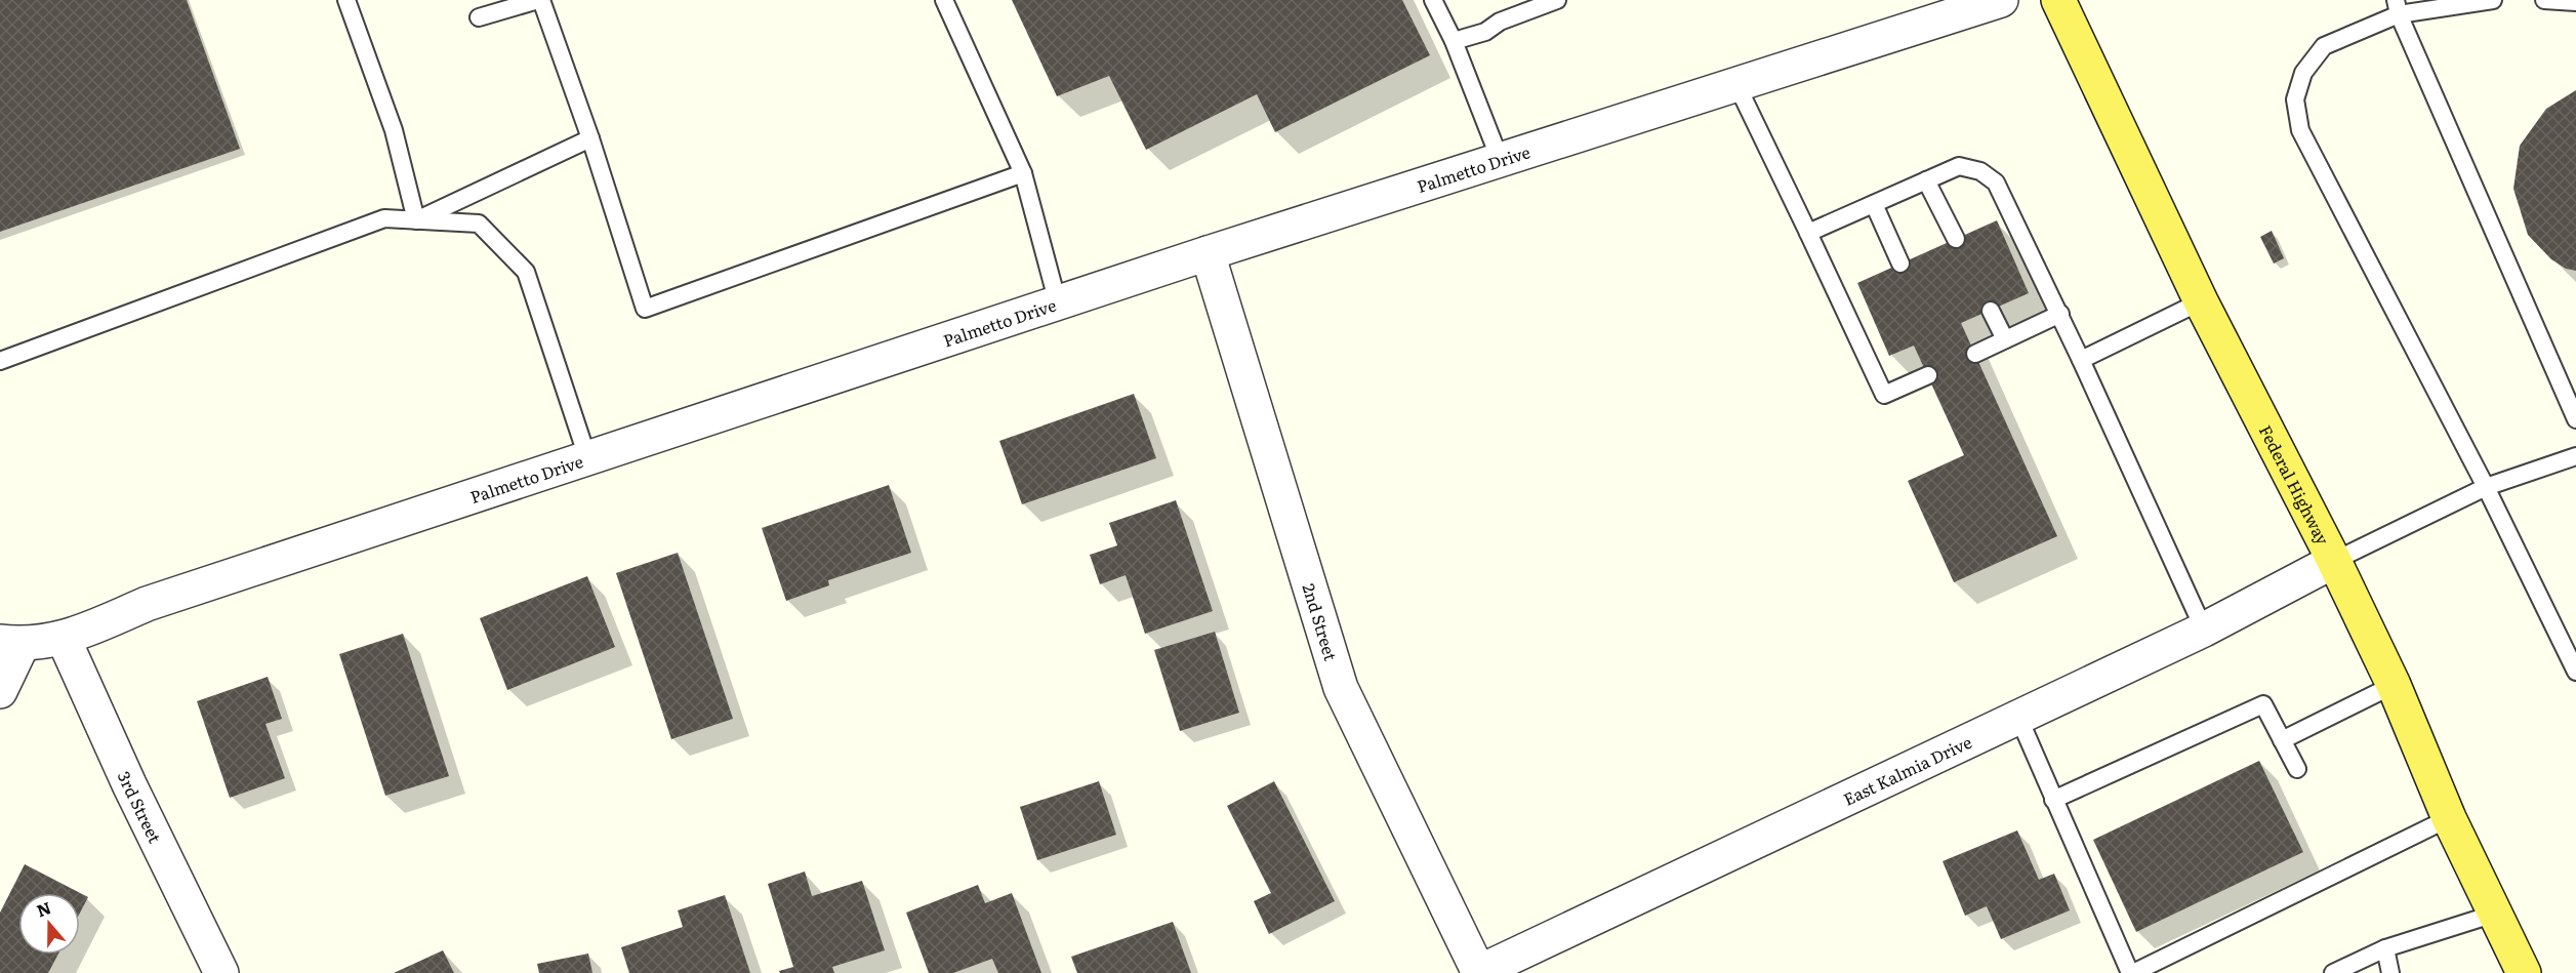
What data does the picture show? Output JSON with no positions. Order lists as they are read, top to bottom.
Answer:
{
  "streets": {
    "main road": ["Federal Highway"],
    "street": [
      "Palmetto Drive",
      "2nd Street",
      "East Kalmia Drive",
      "3rd Street"
    ]
  },
  "crossings": [
    ["Palmetto Drive", "2nd Street"],
    ["Palmetto Drive", "3rd Street"],
    ["Federal Highway", "East Kalmia Drive"],
    ["2nd Street", "East Kalmia Drive"]
  ],
  "north": "top"
}
